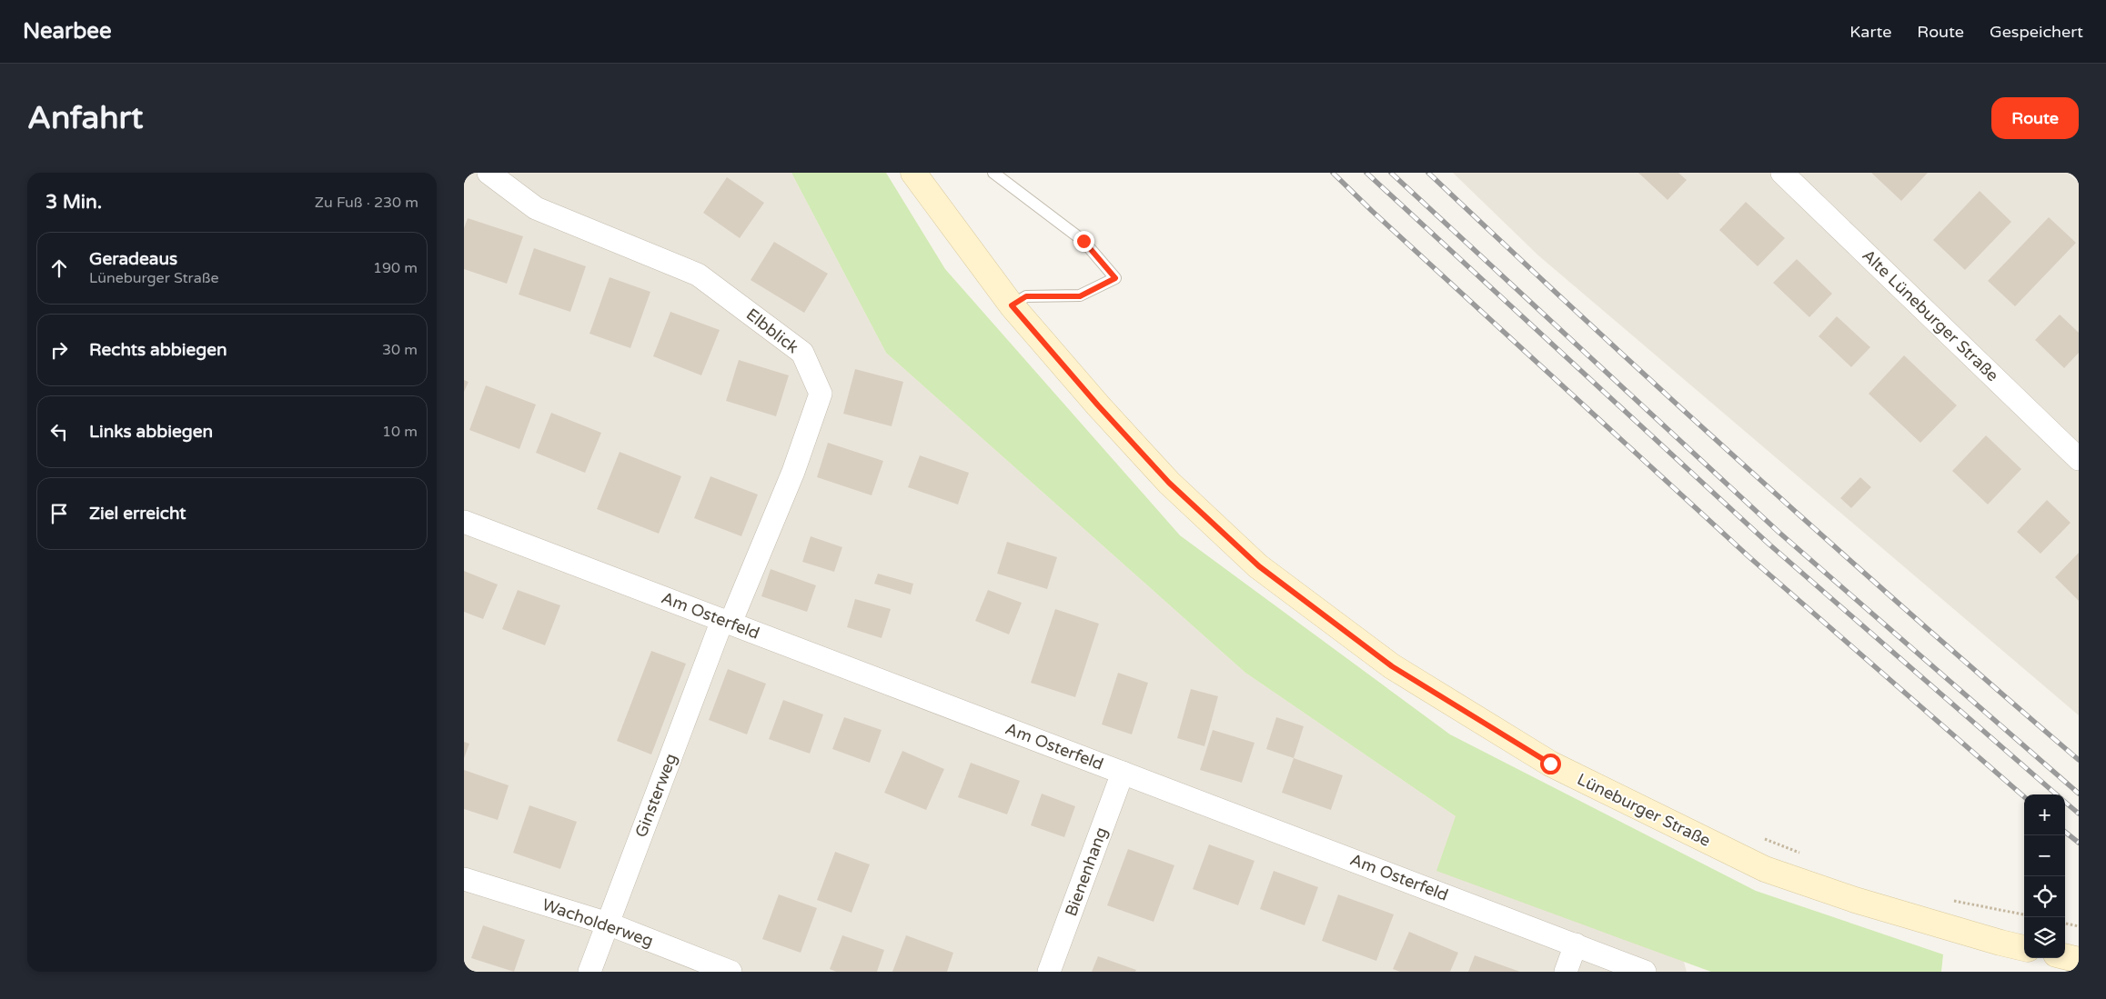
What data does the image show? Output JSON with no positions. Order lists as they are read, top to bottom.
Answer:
{
  "streets": {
    "main road": ["Lüneburger Straße"],
    "street": [
      "Alte Lüneburger Straße",
      "Elbblick",
      "Am Osterfeld",
      "Ginsterweg",
      "Bienenhang",
      "Wacholderweg"
    ]
  },
  "crossings": [
    ["Elbblick", "Am Osterfeld"],
    ["Elbblick", "Ginsterweg"],
    ["Am Osterfeld", "Ginsterweg"],
    ["Am Osterfeld", "Bienenhang"],
    ["Ginsterweg", "Wacholderweg"]
  ],
  "page": {
    "header": "Nearbee",
    "nav": ["Karte", "Route", "Gespeichert"],
    "buttons": "Route",
    "title": "Anfahrt",
    "heading": ["3 Min.", "Zu Fuß · 230 m"],
    "list": [
      ["Geradeaus", "Lüneburger Straße", "190 m"],
      ["Rechts abbiegen", "30 m"],
      ["Links abbiegen", "10 m"],
      "Ziel erreicht"
    ],
    "map_buttons": ["+", "−"]
  }
}
